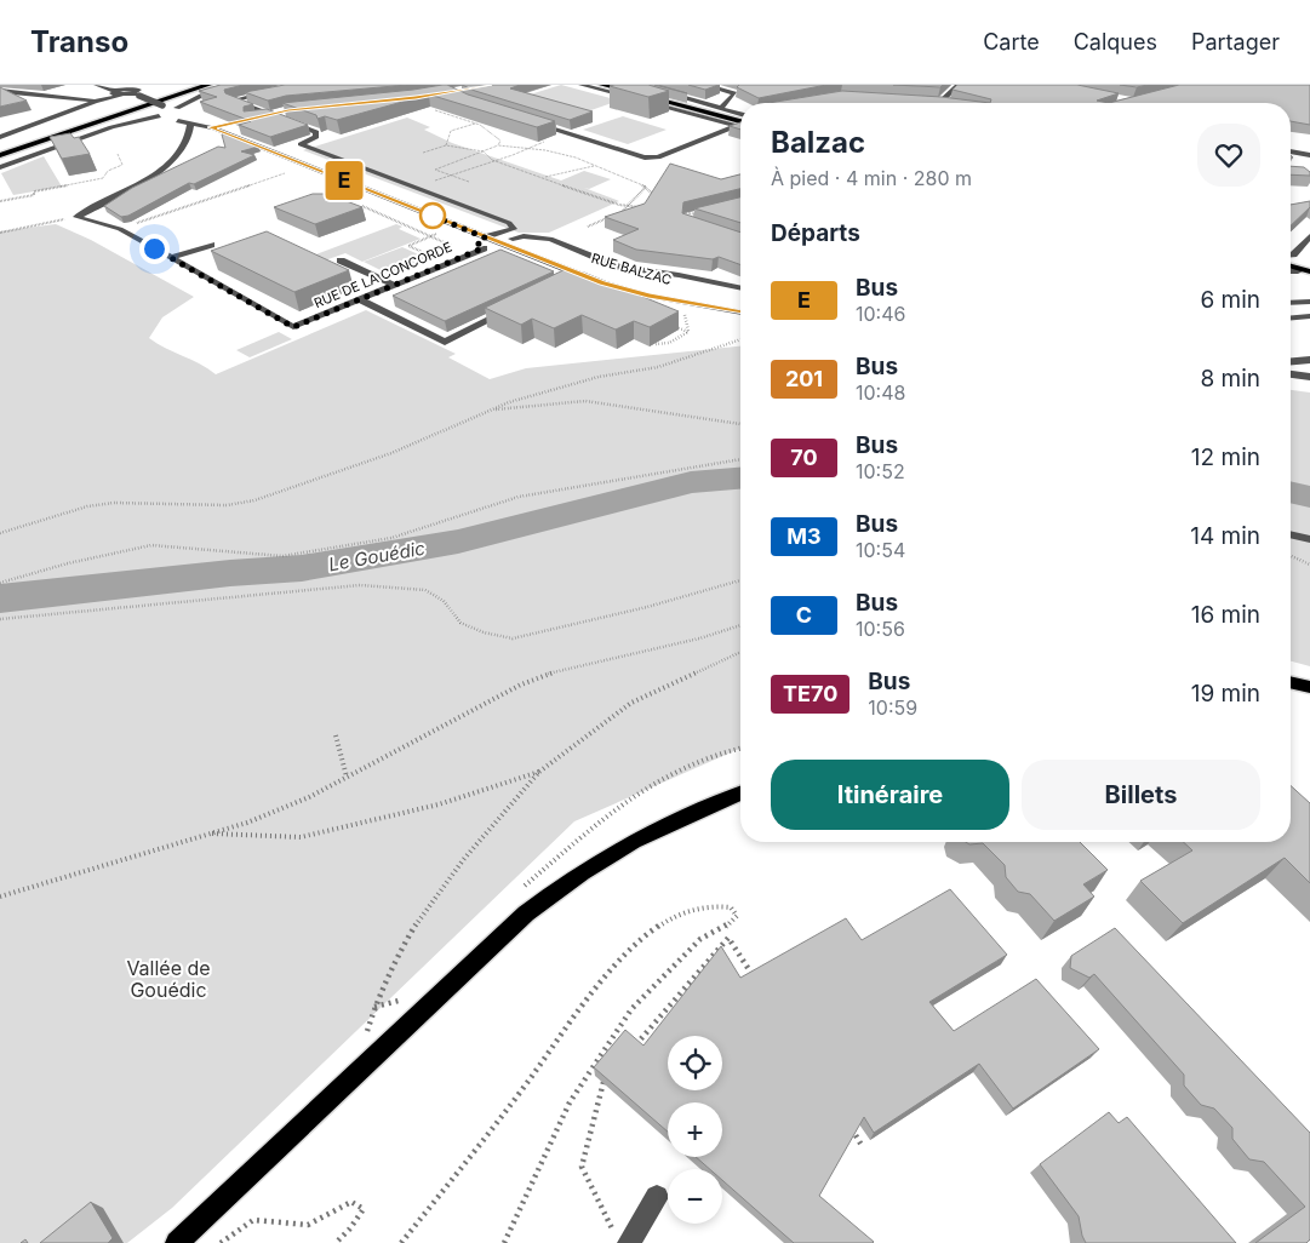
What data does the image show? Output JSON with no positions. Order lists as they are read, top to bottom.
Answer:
{
  "streets": {
    "street": ["RUE BALZAC", "RUE DE LA CONCORDE"]
  },
  "crossings": [
    ["RUE BALZAC", "RUE DE LA CONCORDE"]
  ],
  "water": ["Le Gouédic"],
  "parks": ["Vallée de Gouédic"],
  "lines": ["bus line E"],
  "page": {
    "header": "Transo",
    "nav": ["Carte", "Calques", "Partager"],
    "on_map": "E",
    "heading": [
      ["Balzac", "À pied · 4 min · 280 m"],
      "Départs"
    ],
    "list": [
      {
        "mark": "E",
        "name": "Bus",
        "note": "10:46",
        "value": "6 min"
      },
      {
        "mark": "201",
        "name": "Bus",
        "note": "10:48",
        "value": "8 min"
      },
      {
        "mark": "70",
        "name": "Bus",
        "note": "10:52",
        "value": "12 min"
      },
      {
        "mark": "M3",
        "name": "Bus",
        "note": "10:54",
        "value": "14 min"
      },
      {
        "mark": "C",
        "name": "Bus",
        "note": "10:56",
        "value": "16 min"
      },
      {
        "mark": "TE70",
        "name": "Bus",
        "note": "10:59",
        "value": "19 min"
      }
    ],
    "buttons": ["Itinéraire", "Billets"],
    "map_buttons": ["+", "−"]
  }
}
